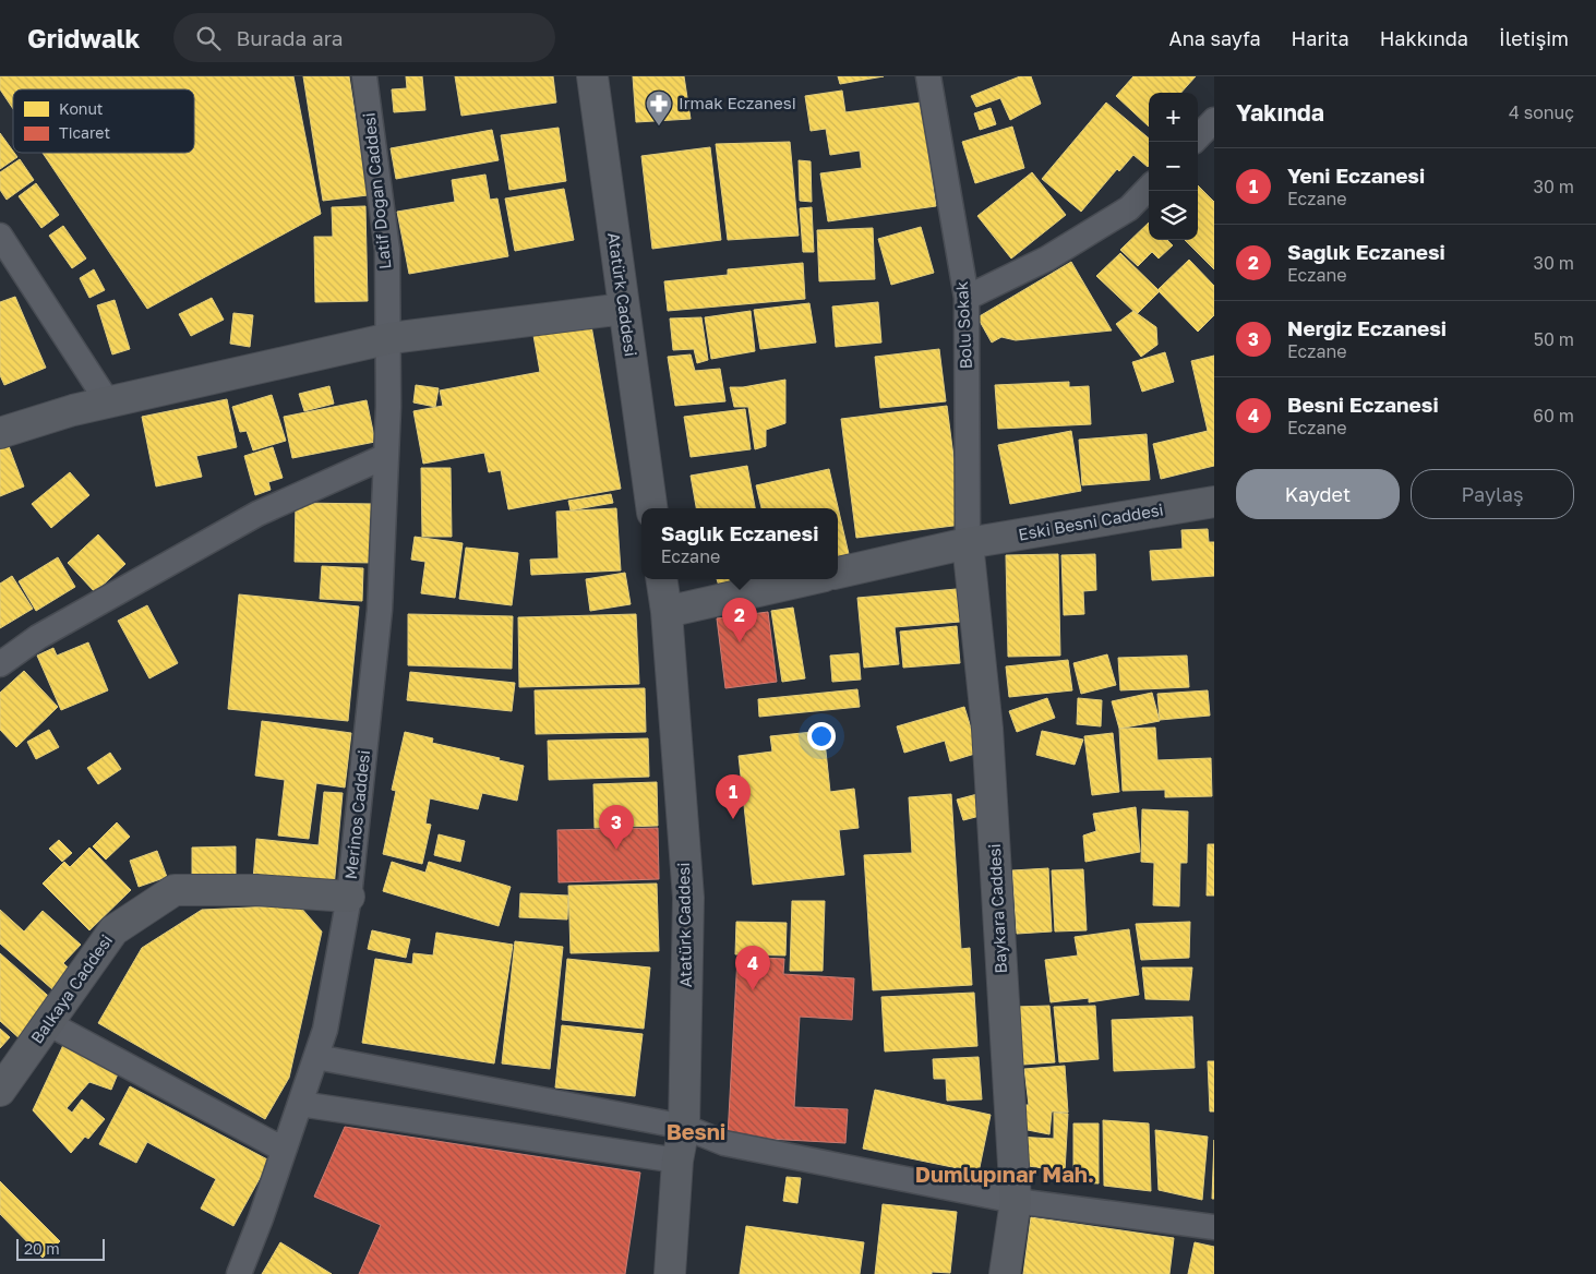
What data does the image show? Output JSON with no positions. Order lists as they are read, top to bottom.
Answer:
{
  "streets": {
    "street": [
      "Latif Doğan Caddesi",
      "Atatürk Caddesi",
      "Bolu Sokak",
      "Eski Besni Caddesi",
      "Merinos Caddesi",
      "Baykara Caddesi",
      "Balkaya Caddesi"
    ]
  },
  "crossings": [
    ["Latif Doğan Caddesi", "Merinos Caddesi"],
    ["Bolu Sokak", "Eski Besni Caddesi"],
    ["Bolu Sokak", "Baykara Caddesi"],
    ["Eski Besni Caddesi", "Baykara Caddesi"],
    ["Merinos Caddesi", "Balkaya Caddesi"]
  ],
  "districts": ["Besni", "Dumlupınar Mah."],
  "places": {
    "pharmacy": ["Irmak Eczanesi"]
  },
  "legend": ["Konut", "Ticaret"],
  "scale_bar": "20 m",
  "page": {
    "header": "Gridwalk",
    "search": "Burada ara",
    "nav": [
      "Ana sayfa",
      "Harita",
      "Hakkında",
      "İletişim"
    ],
    "heading": ["Yakında", "4 sonuç"],
    "map_buttons": ["+", "−"],
    "list": [
      {
        "mark": "1",
        "name": "Yeni Eczanesi",
        "note": "Eczane",
        "value": "30 m"
      },
      {
        "mark": "2",
        "name": "Sağlık Eczanesi",
        "note": "Eczane",
        "value": "30 m"
      },
      {
        "mark": "3",
        "name": "Nergiz Eczanesi",
        "note": "Eczane",
        "value": "50 m"
      },
      {
        "mark": "4",
        "name": "Besni Eczanesi",
        "note": "Eczane",
        "value": "60 m"
      }
    ],
    "buttons": ["Kaydet", "Paylaş"],
    "popup": ["Sağlık Eczanesi", "Eczane"],
    "pins": [
      "2",
      "1",
      "3",
      "4"
    ],
    "scale": "20 m"
  }
}
